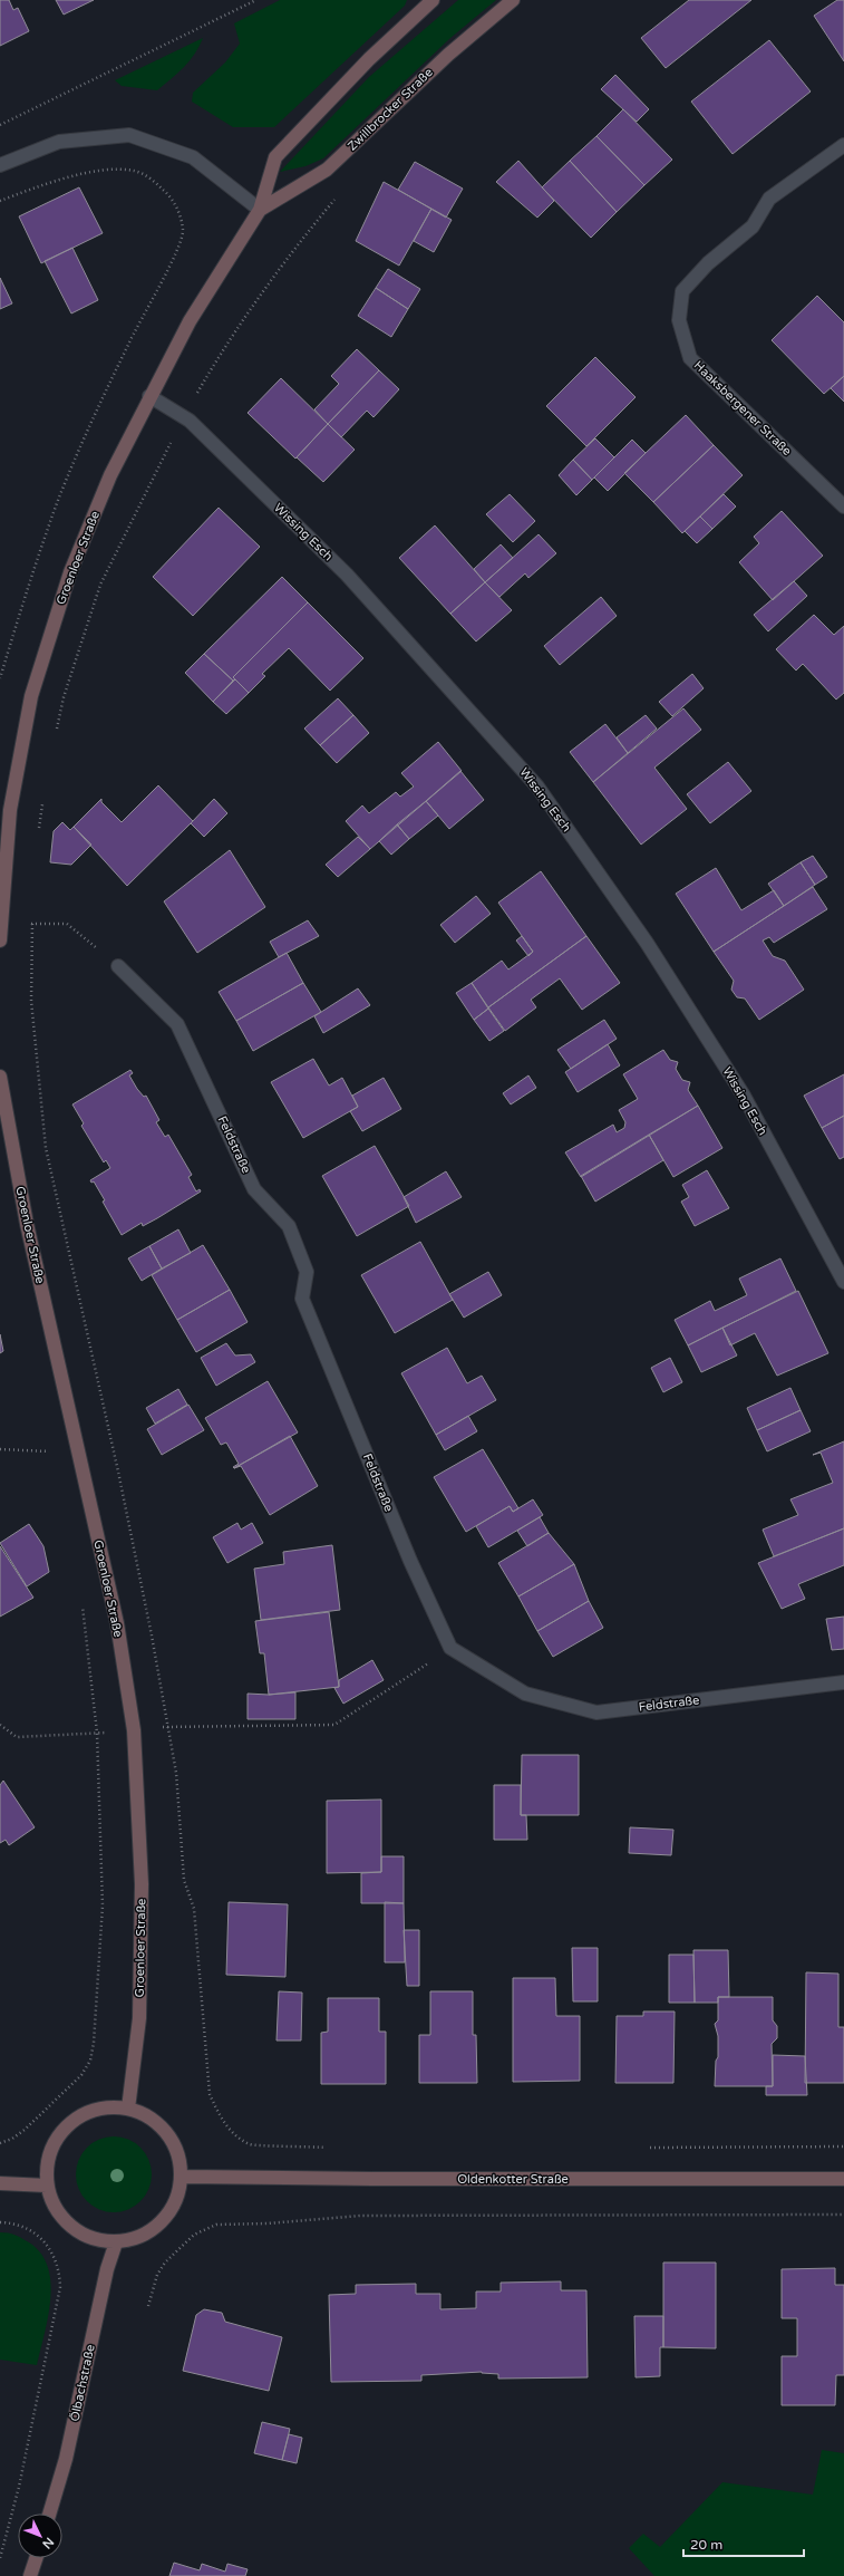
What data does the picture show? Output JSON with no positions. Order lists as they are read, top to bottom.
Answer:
{
  "streets": {
    "street": [
      "Zwillbrocker Straße",
      "Haaksbergener Straße",
      "Wissing Esch",
      "Groenloer Straße",
      "Feldstraße",
      "Oldenkotter Straße",
      "Ölbachstraße"
    ]
  },
  "crossings": [
    ["Zwillbrocker Straße", "Groenloer Straße"],
    ["Wissing Esch", "Groenloer Straße"],
    ["Groenloer Straße", "Oldenkotter Straße"],
    ["Groenloer Straße", "Ölbachstraße"],
    ["Oldenkotter Straße", "Ölbachstraße"]
  ],
  "scale_bar": "20 m",
  "north": "bottom right"
}
